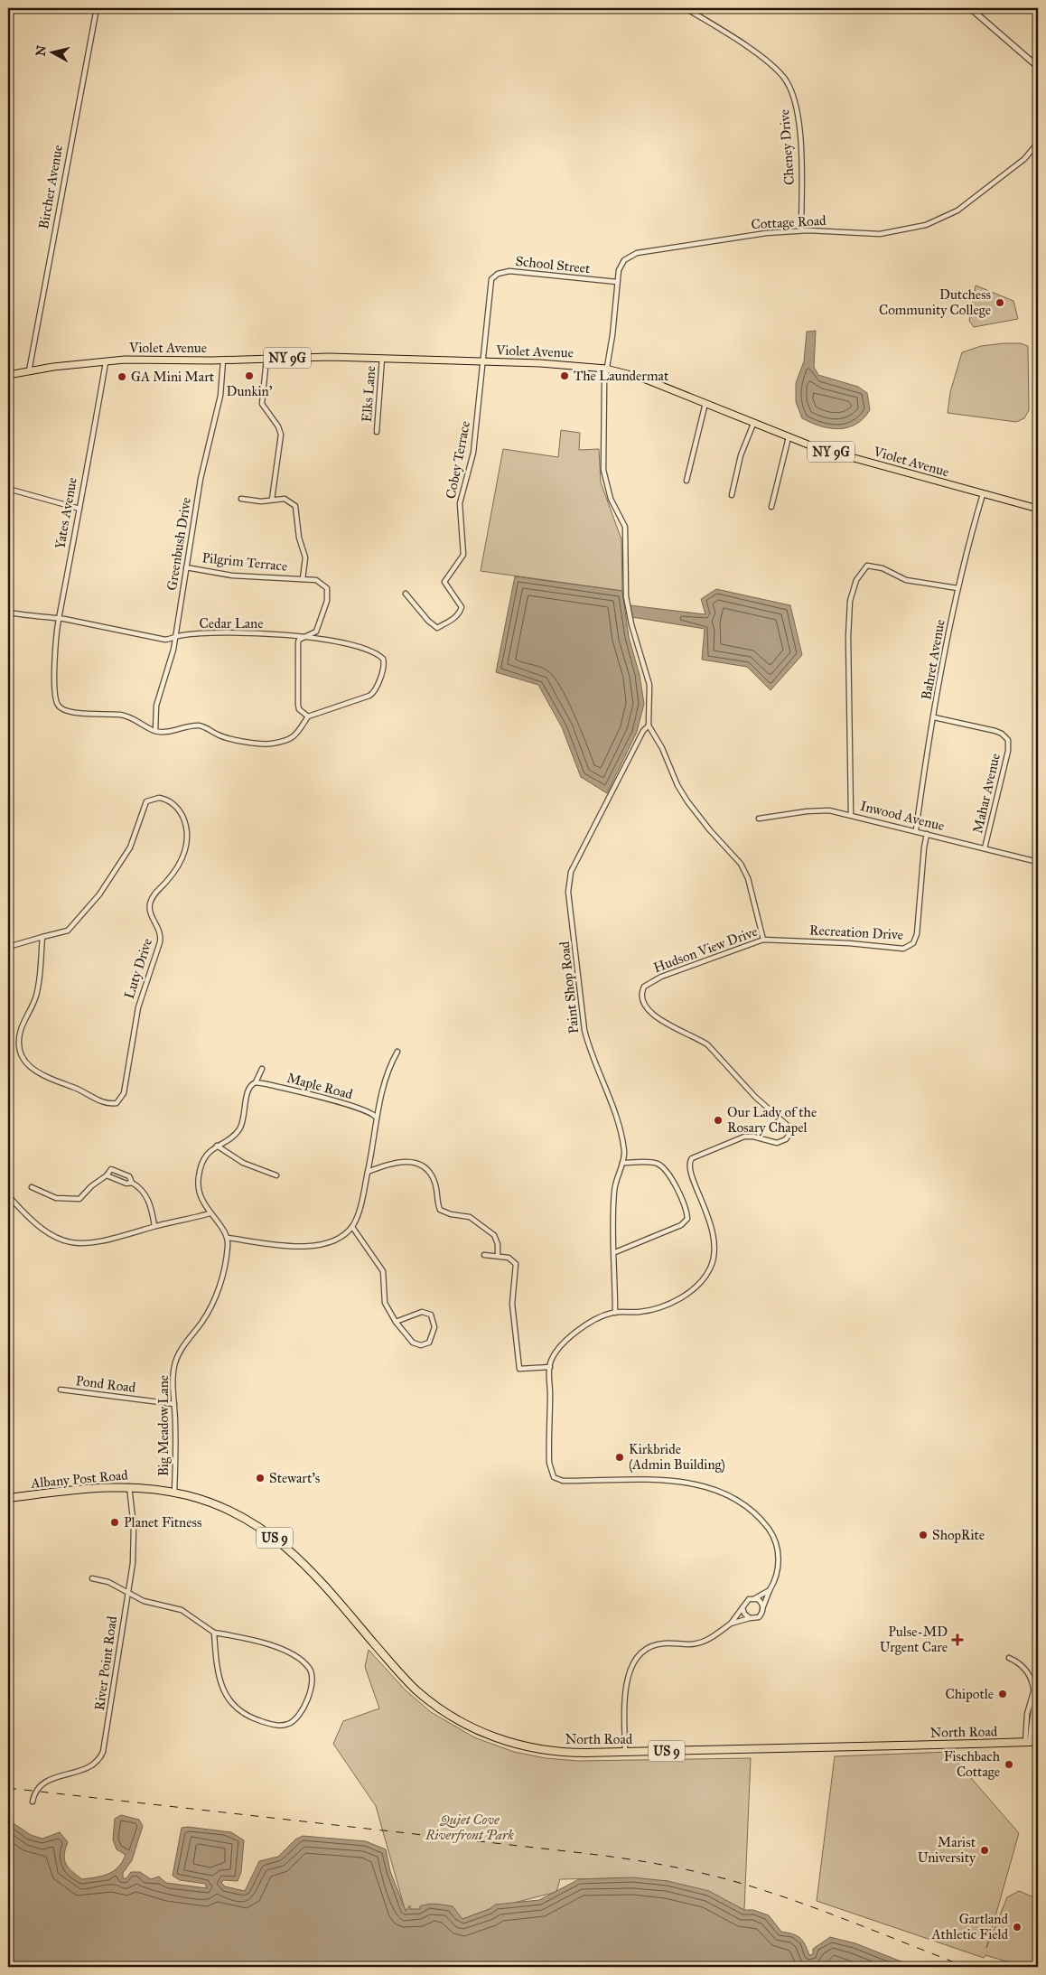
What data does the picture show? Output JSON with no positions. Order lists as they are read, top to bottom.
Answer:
{
  "streets": {
    "highway": ["Albany Post Road", "US 9", "North Road"],
    "main road": ["Violet Avenue", "NY 9G"],
    "street": [
      "Cheney Drive",
      "Bircher Avenue",
      "Cottage Road",
      "School Street",
      "Elks Lane",
      "Cobey Terrace",
      "Yates Avenue",
      "Greenbush Drive",
      "Pilgrim Terrace",
      "Cedar Lane",
      "Bahret Avenue",
      "Mahar Avenue",
      "Inwood Avenue",
      "Recreation Drive",
      "Hudson View Drive",
      "Luty Drive",
      "Paint Shop Road",
      "Maple Road",
      "Pond Road",
      "Big Meadow Lane",
      "River Point Road"
    ]
  },
  "crossings": [
    ["Cheney Drive", "Cottage Road"],
    ["Bircher Avenue", "Violet Avenue"],
    ["Cottage Road", "School Street"],
    ["Cottage Road", "Violet Avenue"],
    ["Cottage Road", "Paint Shop Road"],
    ["School Street", "Violet Avenue"],
    ["School Street", "Cobey Terrace"],
    ["Violet Avenue", "Elks Lane"],
    ["Violet Avenue", "Cobey Terrace"],
    ["Violet Avenue", "Yates Avenue"],
    ["Violet Avenue", "Greenbush Drive"],
    ["Violet Avenue", "Bahret Avenue"],
    ["Yates Avenue", "Greenbush Drive"],
    ["Yates Avenue", "Cedar Lane"],
    ["Greenbush Drive", "Pilgrim Terrace"],
    ["Greenbush Drive", "Cedar Lane"],
    ["Pilgrim Terrace", "Cedar Lane"],
    ["Bahret Avenue", "Mahar Avenue"],
    ["Bahret Avenue", "Inwood Avenue"],
    ["Mahar Avenue", "Inwood Avenue"],
    ["Inwood Avenue", "Recreation Drive"],
    ["Recreation Drive", "Hudson View Drive"],
    ["Hudson View Drive", "Paint Shop Road"],
    ["Pond Road", "Big Meadow Lane"],
    ["Big Meadow Lane", "Albany Post Road"],
    ["Albany Post Road", "River Point Road"],
    ["Albany Post Road", "North Road"]
  ],
  "parks": ["Quiet Cove Riverfront Park"],
  "places": {
    "other": [
      "Dutchess Community College",
      "Dunkin'",
      "The Laundermat",
      "GA Mini Mart",
      "Our Lady of the Rosary Chapel",
      "Kirkbride (Admin Building)",
      "Stewart's",
      "Planet Fitness",
      "ShopRite",
      "Chipotle",
      "Fischbach Cottage",
      "Marist University",
      "Gartland Athletic Field"
    ],
    "health": ["Pulse-MD Urgent Care"]
  },
  "north": "left"
}
